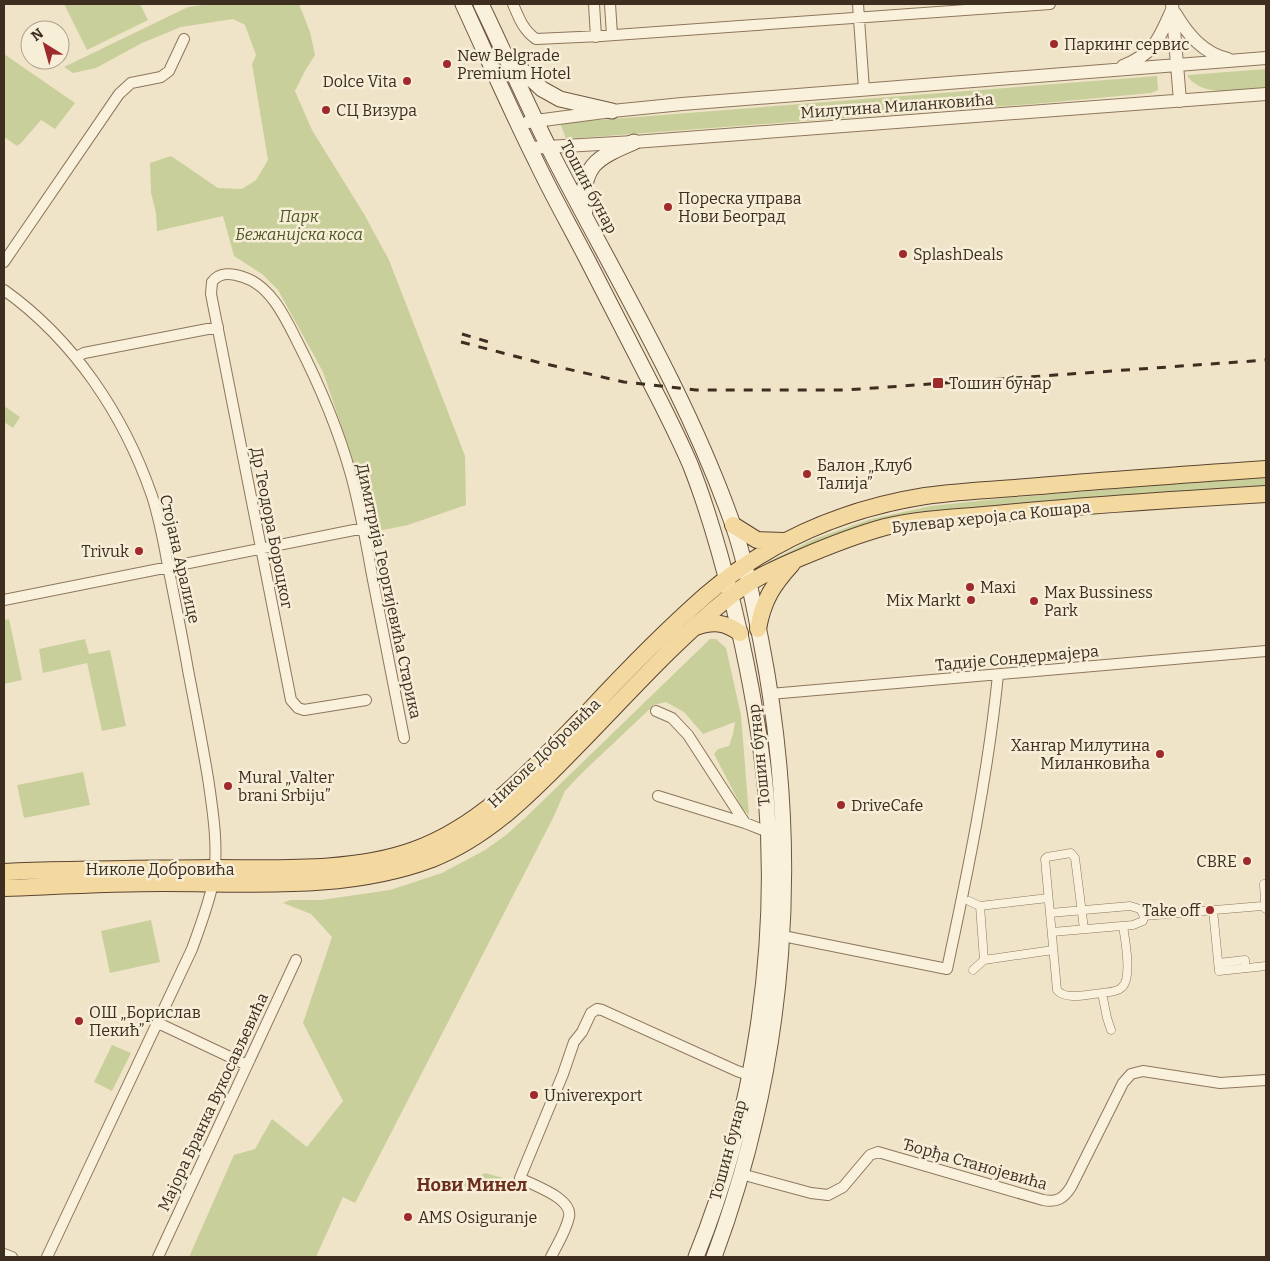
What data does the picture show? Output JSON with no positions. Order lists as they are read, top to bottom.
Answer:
{
  "streets": {
    "main road": ["Тошин бунар", "Булевар хероја са Кошара", "Николе Добровића"],
    "street": [
      "Милутина Миланковића",
      "Др Теодора Бороцког",
      "Стојана Аралице",
      "Димитрија Георгијевића Старика",
      "Тадије Сондермајера",
      "Мајора Бранка Вукосављевића",
      "Ђорђа Станојевића"
    ]
  },
  "crossings": [
    ["Милутина Миланковића", "Тошин бунар"],
    ["Тошин бунар", "Булевар хероја са Кошара"],
    ["Тошин бунар", "Тадије Сондермајера"],
    ["Тошин бунар", "Николе Добровића"],
    ["Тошин бунар", "Ђорђа Станојевића"],
    ["Булевар хероја са Кошара", "Николе Добровића"],
    ["Др Теодора Бороцког", "Димитрија Георгијевића Старика"],
    ["Стојана Аралице", "Николе Добровића"]
  ],
  "districts": ["Нови Минел"],
  "parks": ["Парк Бежанијска коса"],
  "places": {
    "other": [
      "Паркинг сервис",
      "New Belgrade Premium Hotel",
      "Dolce Vita",
      "СЦ Визура",
      "Пореска управа Нови Београд",
      "SplashDeals",
      "Балон „Клуб Талија”",
      "Trivuk",
      "Maxi",
      "Mix Markt",
      "Max Bussiness Park",
      "Хангар Милутина Миланковића",
      "Mural „Valter brani Srbiju”",
      "DriveCafe",
      "CBRE",
      "Take off",
      "ОШ „Борислав Пекић”",
      "Univerexport",
      "AMS Osiguranje"
    ],
    "transit": ["Тошин бунар"]
  },
  "north": "top left"
}
